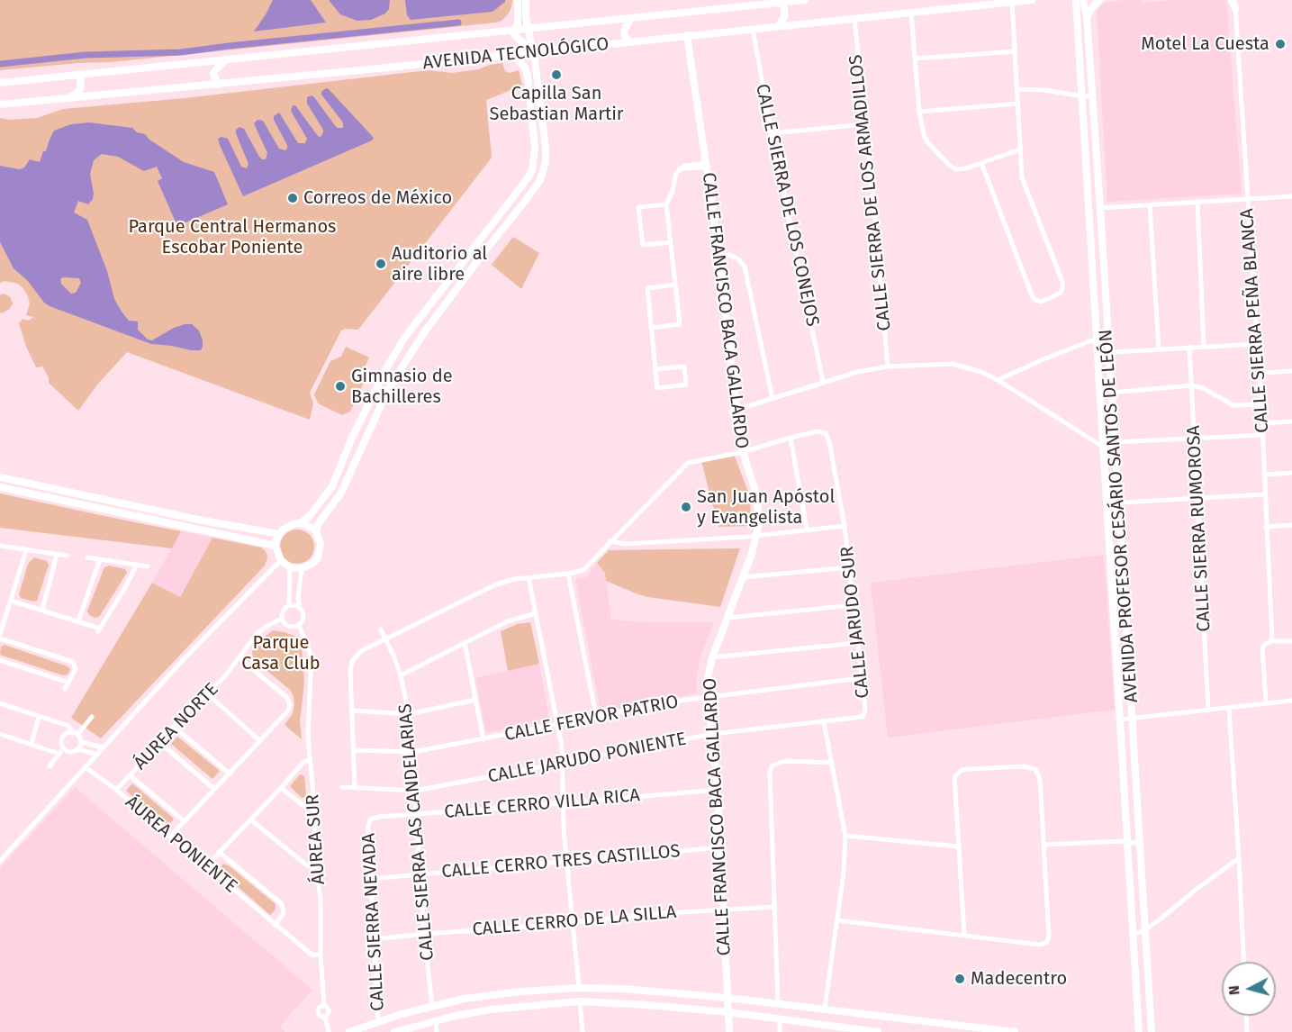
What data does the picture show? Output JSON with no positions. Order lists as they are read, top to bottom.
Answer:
{
  "streets": {
    "main road": ["AVENIDA TECNOLÓGICO"],
    "street": [
      "CALLE SIERRA DE LOS ARMADILLOS",
      "CALLE SIERRA DE LOS CONEJOS",
      "CALLE FRANCISCO BACA GALLARDO",
      "CALLE SIERRA PEÑA BLANCA",
      "AVENIDA PROFESOR CESÁRIO SANTOS DE LEÓN",
      "CALLE SIERRA RUMOROSA",
      "CALLE JARUDO SUR",
      "CALLE FERVOR PATRIO",
      "ÁUREA NORTE",
      "CALLE JARUDO PONIENTE",
      "CALLE CERRO VILLA RICA",
      "CALLE SIERRA LAS CANDELARIAS",
      "ÁUREA SUR",
      "ÁUREA PONIENTE",
      "CALLE CERRO TRES CASTILLOS",
      "CALLE CERRO DE LA SILLA",
      "CALLE SIERRA NEVADA"
    ]
  },
  "crossings": [
    ["AVENIDA TECNOLÓGICO", "CALLE SIERRA DE LOS ARMADILLOS"],
    ["AVENIDA TECNOLÓGICO", "CALLE SIERRA DE LOS CONEJOS"],
    ["AVENIDA TECNOLÓGICO", "CALLE FRANCISCO BACA GALLARDO"],
    ["CALLE FRANCISCO BACA GALLARDO", "CALLE FERVOR PATRIO"],
    ["CALLE FRANCISCO BACA GALLARDO", "CALLE JARUDO PONIENTE"],
    ["CALLE FRANCISCO BACA GALLARDO", "CALLE CERRO VILLA RICA"],
    ["CALLE FRANCISCO BACA GALLARDO", "CALLE CERRO TRES CASTILLOS"],
    ["CALLE FRANCISCO BACA GALLARDO", "CALLE CERRO DE LA SILLA"],
    ["CALLE JARUDO SUR", "CALLE FERVOR PATRIO"],
    ["CALLE JARUDO SUR", "CALLE JARUDO PONIENTE"],
    ["CALLE FERVOR PATRIO", "CALLE SIERRA LAS CANDELARIAS"],
    ["ÁUREA NORTE", "ÁUREA SUR"],
    ["ÁUREA NORTE", "ÁUREA PONIENTE"],
    ["CALLE JARUDO PONIENTE", "CALLE SIERRA LAS CANDELARIAS"],
    ["CALLE CERRO VILLA RICA", "CALLE SIERRA LAS CANDELARIAS"],
    ["CALLE CERRO VILLA RICA", "CALLE SIERRA NEVADA"],
    ["CALLE SIERRA LAS CANDELARIAS", "CALLE CERRO TRES CASTILLOS"],
    ["CALLE SIERRA LAS CANDELARIAS", "CALLE CERRO DE LA SILLA"],
    ["ÁUREA SUR", "ÁUREA PONIENTE"],
    ["CALLE CERRO TRES CASTILLOS", "CALLE SIERRA NEVADA"],
    ["CALLE CERRO DE LA SILLA", "CALLE SIERRA NEVADA"]
  ],
  "parks": ["Parque Central Hermanos Escobar Poniente", "Parque Casa Club"],
  "places": [
    "Motel La Cuesta",
    "Capilla San Sebastian Martir",
    "Correos de México",
    "Auditorio al aire libre",
    "Gimnasio de Bachilleres",
    "San Juan Apóstol y Evangelista",
    "Madecentro"
  ],
  "north": "left"
}
